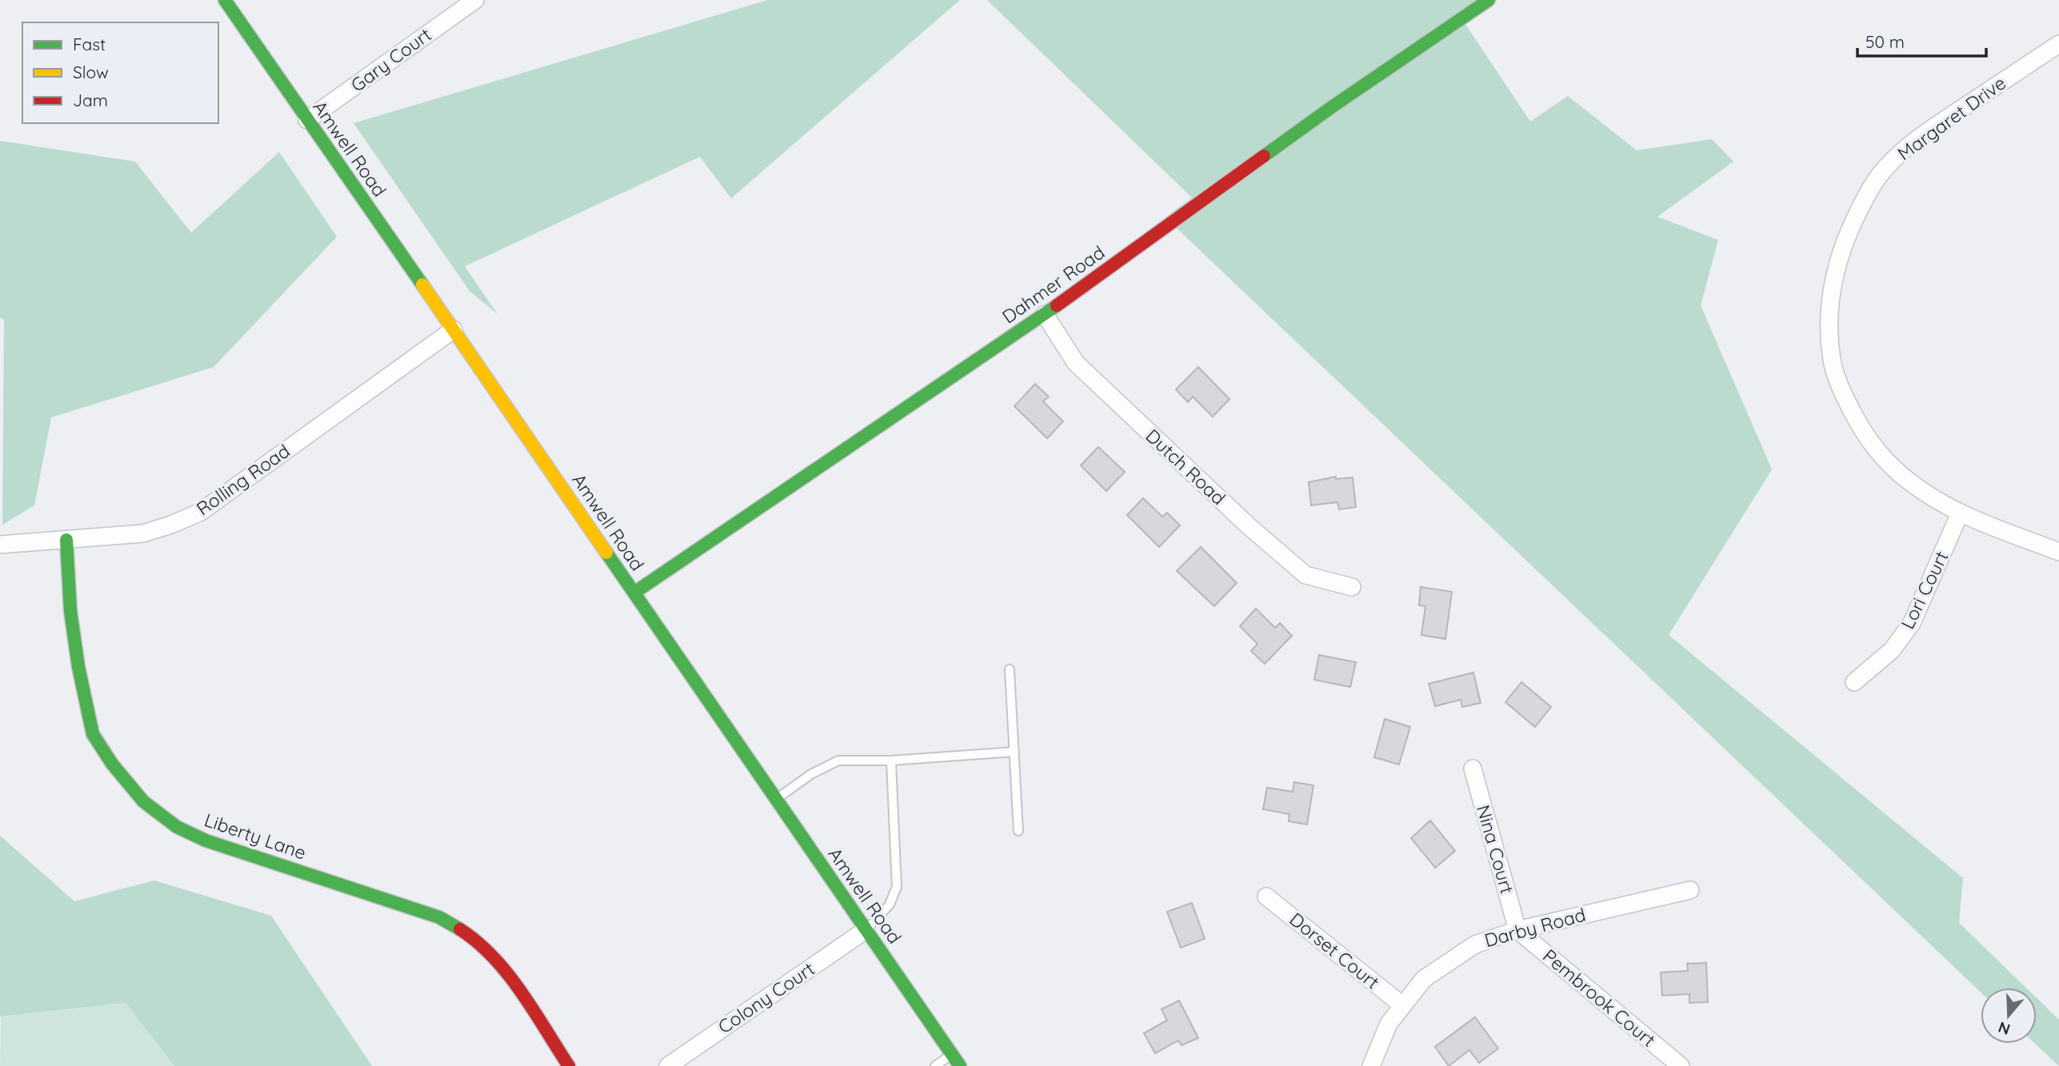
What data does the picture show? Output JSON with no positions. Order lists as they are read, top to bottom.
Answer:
{
  "streets": {
    "street": [
      "Gary Court",
      "Margaret Drive",
      "Amwell Road",
      "Dahmer Road",
      "Dutch Road",
      "Rolling Road",
      "Lori Court",
      "Liberty Lane",
      "Nina Court",
      "Darby Road",
      "Dorset Court",
      "Colony Court",
      "Pembrook Court"
    ]
  },
  "crossings": [
    ["Gary Court", "Amwell Road"],
    ["Margaret Drive", "Lori Court"],
    ["Amwell Road", "Dahmer Road"],
    ["Amwell Road", "Rolling Road"],
    ["Amwell Road", "Colony Court"],
    ["Dahmer Road", "Dutch Road"],
    ["Rolling Road", "Liberty Lane"],
    ["Nina Court", "Darby Road"],
    ["Nina Court", "Pembrook Court"],
    ["Darby Road", "Dorset Court"],
    ["Darby Road", "Pembrook Court"]
  ],
  "legend": ["Fast", "Slow", "Jam"],
  "scale_bar": "50 m",
  "north": "bottom"
}
